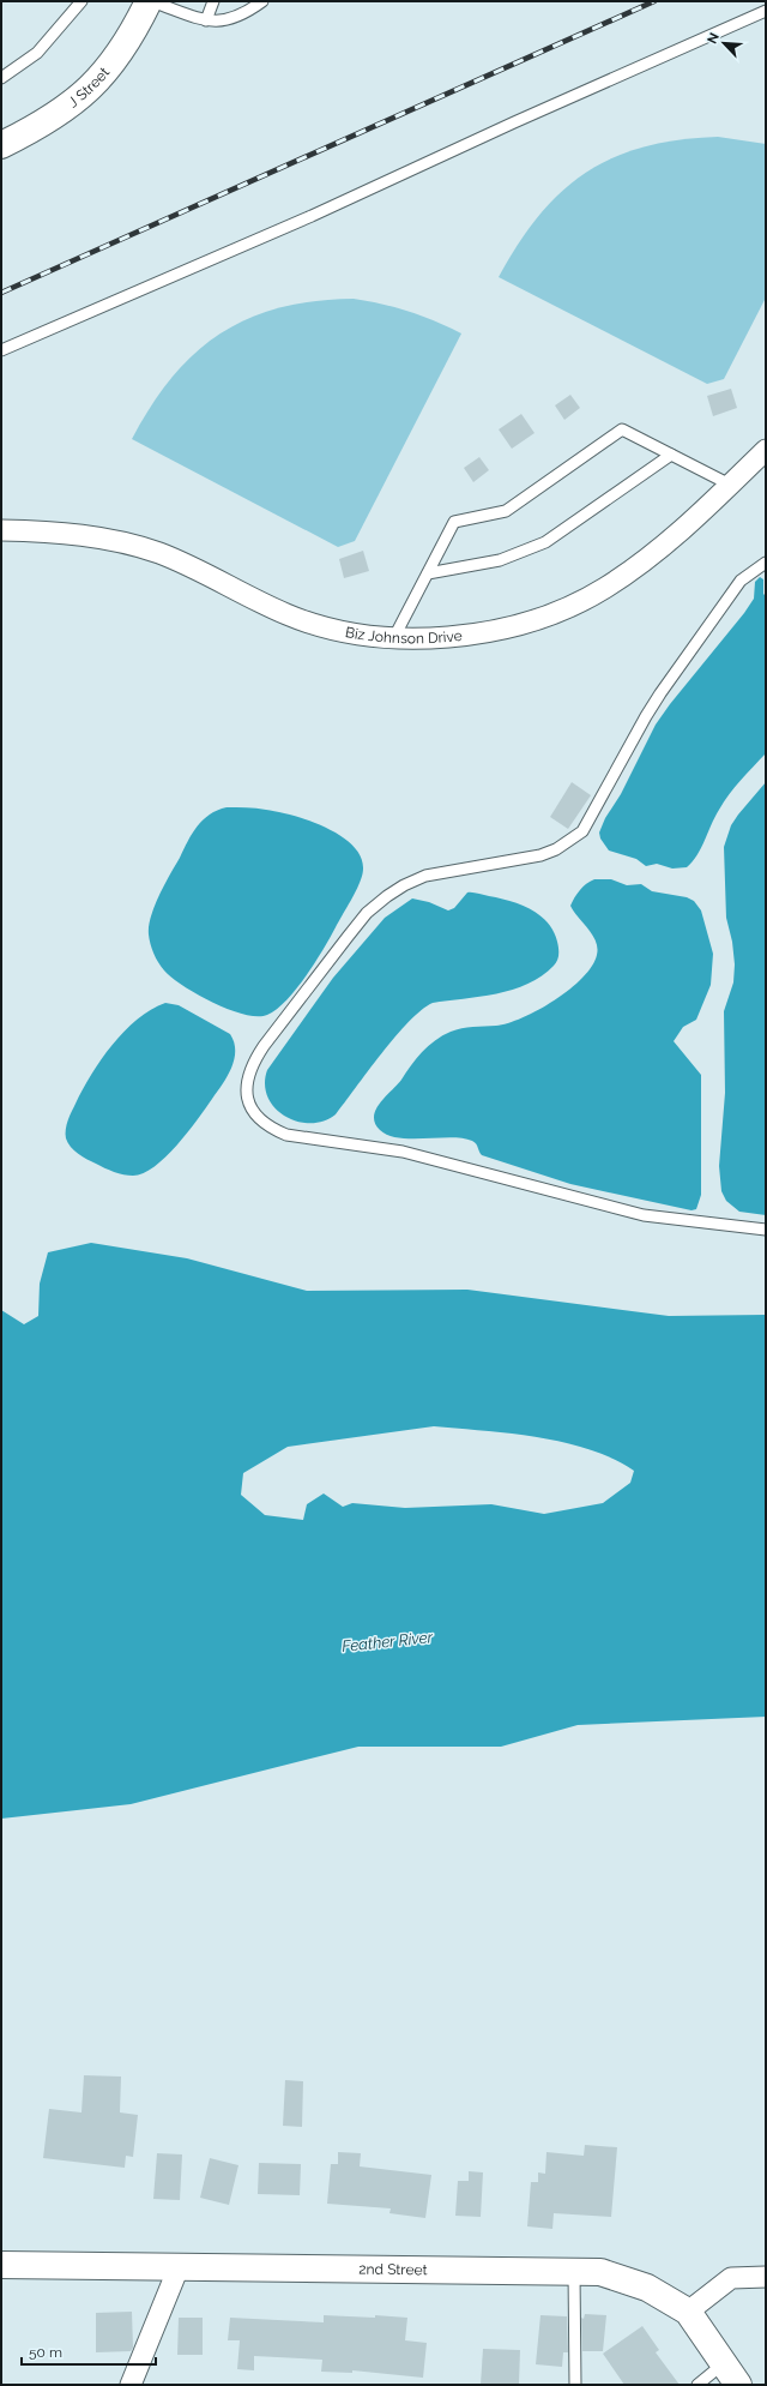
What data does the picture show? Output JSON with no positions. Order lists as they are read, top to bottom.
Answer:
{
  "streets": {
    "main road": ["J Street", "2nd Street"],
    "street": ["Biz Johnson Drive"]
  },
  "water": ["Feather River"],
  "scale_bar": "50 m",
  "north": "top left"
}
